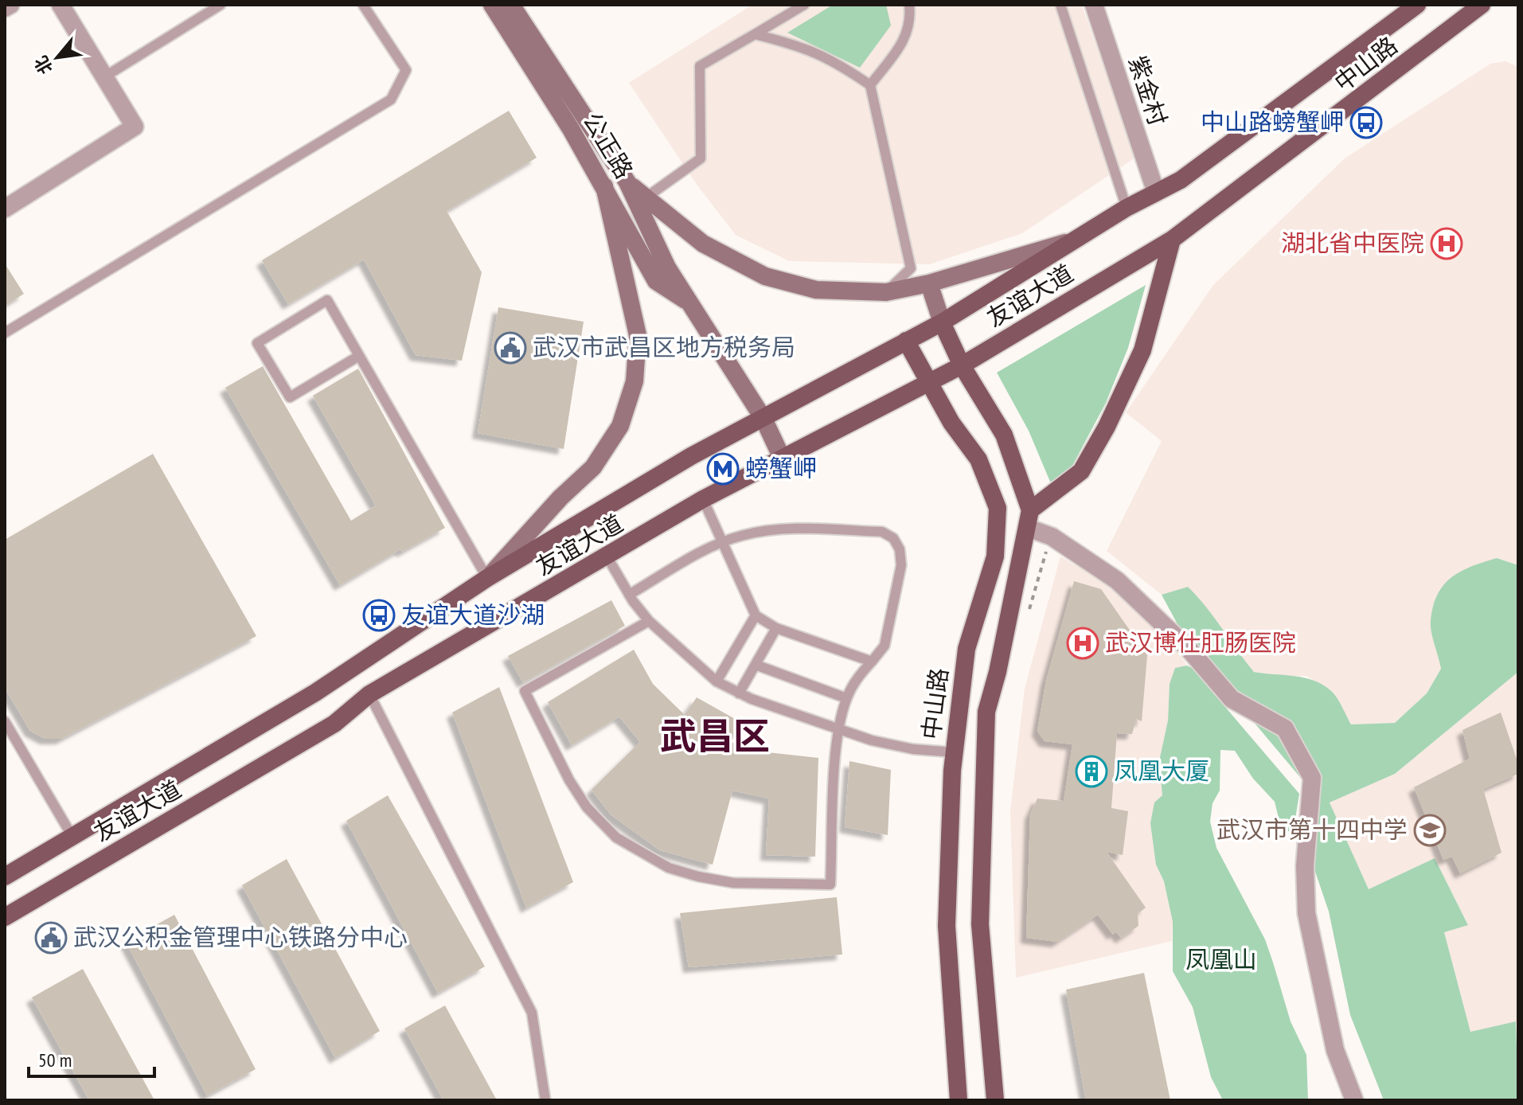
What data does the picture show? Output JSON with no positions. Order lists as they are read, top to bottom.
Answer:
{
  "streets": {
    "main road": ["中山路", "公正路", "友谊大道"],
    "street": ["紫金村"]
  },
  "crossings": [
    ["中山路", "紫金村"],
    ["中山路", "友谊大道"],
    ["公正路", "友谊大道"]
  ],
  "districts": ["武昌区"],
  "parks": ["凤凰山"],
  "places": {
    "bus stop": ["中山路螃蟹岬", "友谊大道沙湖"],
    "hospital": ["湖北省中医院", "武汉博仕肛肠医院"],
    "public building": ["武汉市武昌区地方税务局", "武汉公积金管理中心铁路分中心"],
    "metro station": ["螃蟹岬"],
    "building": ["凤凰大厦"],
    "school or university": ["武汉市第十四中学"]
  },
  "scale_bar": "50 m",
  "north": "bottom left"
}
